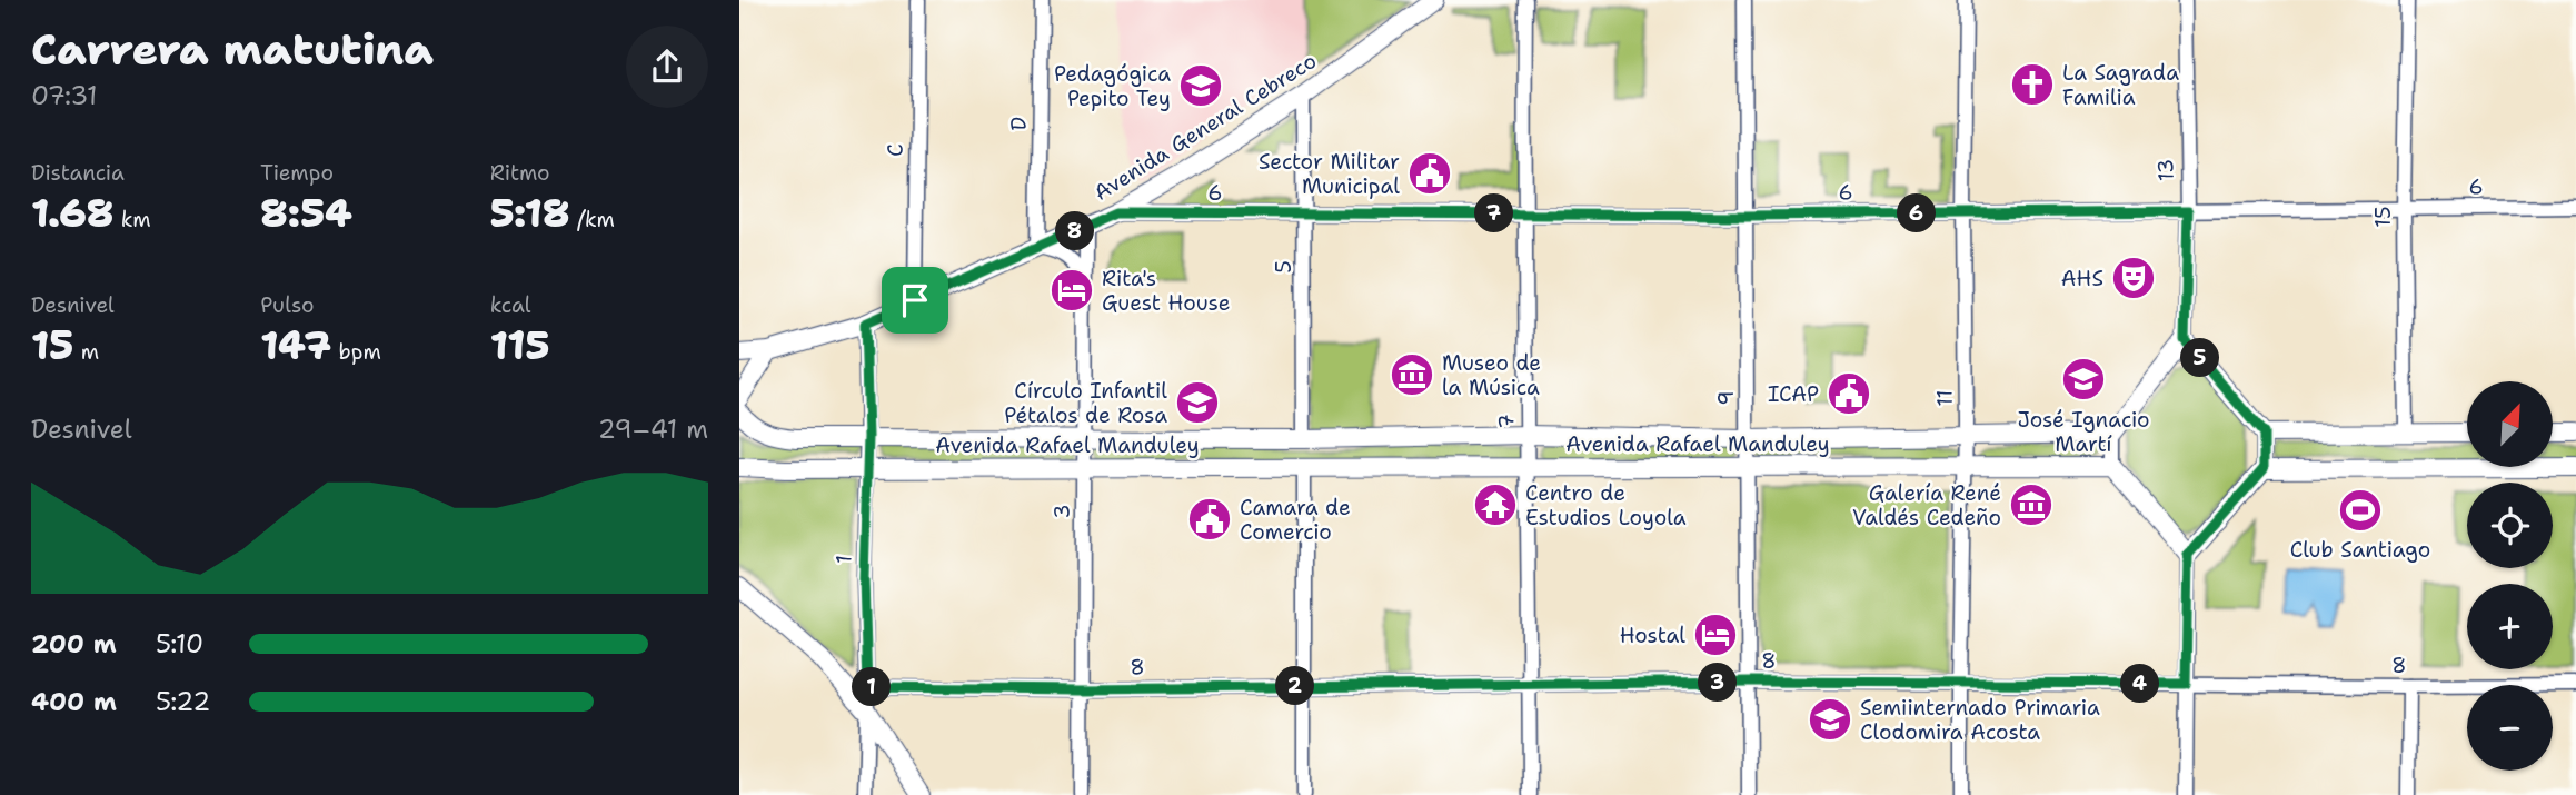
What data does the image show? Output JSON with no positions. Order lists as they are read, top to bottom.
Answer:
{
  "streets": {
    "main road": ["Avenida General Cebreco", "Avenida Rafael Manduley"],
    "street": [
      "D",
      "C",
      "13",
      "6",
      "15",
      "5",
      "9",
      "11",
      "7",
      "3",
      "1",
      "8"
    ]
  },
  "crossings": [
    ["D", "Avenida General Cebreco"],
    ["Avenida General Cebreco", "C"],
    ["Avenida General Cebreco", "6"],
    ["Avenida General Cebreco", "5"],
    ["Avenida General Cebreco", "3"],
    ["Avenida General Cebreco", "1"],
    ["13", "6"],
    ["6", "15"],
    ["6", "5"],
    ["6", "9"],
    ["6", "11"],
    ["6", "7"],
    ["5", "Avenida Rafael Manduley"],
    ["9", "Avenida Rafael Manduley"],
    ["9", "8"],
    ["11", "Avenida Rafael Manduley"],
    ["11", "8"],
    ["7", "Avenida Rafael Manduley"],
    ["7", "8"],
    ["Avenida Rafael Manduley", "3"],
    ["Avenida Rafael Manduley", "1"],
    ["3", "8"],
    ["1", "8"]
  ],
  "places": {
    "church": ["La Sagrada Familia"],
    "school or university": [
      "Pedagógica Pepito Tey",
      "José Ignacio Martí",
      "Círculo Infantil Pétalos de Rosa",
      "Semiinternado Primaria Clodomira Acosta"
    ],
    "public building": ["Sector Militar Municipal", "ICAP", "Camara de Comercio"],
    "theatre": ["AHS"],
    "hotel": ["Rita's Guest House", "Hostal"],
    "museum": ["Museo de la Música", "Galería René Valdés Cedeño"],
    "temple": ["Centro de Estudios Loyola"],
    "sports": ["Club Santiago"]
  },
  "north": "top right",
  "page": {
    "heading": ["Carrera matutina", "07:31"],
    "stats": [
      ["Distancia", "1.68 km"],
      ["Tiempo", "8:54"],
      ["Ritmo", "5:18 /km"],
      ["Desnivel", "15 m"],
      ["Pulso", "147 bpm"],
      ["kcal", "115"]
    ],
    "pins": [
      "6",
      "7",
      "8",
      "5",
      "3",
      "4",
      "2",
      "1"
    ],
    "map_buttons": ["+", "−"],
    "chart": ["Desnivel", "29–41 m"],
    "list": [
      {
        "name": "200 m",
        "note": "5:10"
      },
      {
        "name": "400 m",
        "note": "5:22"
      }
    ]
  }
}
